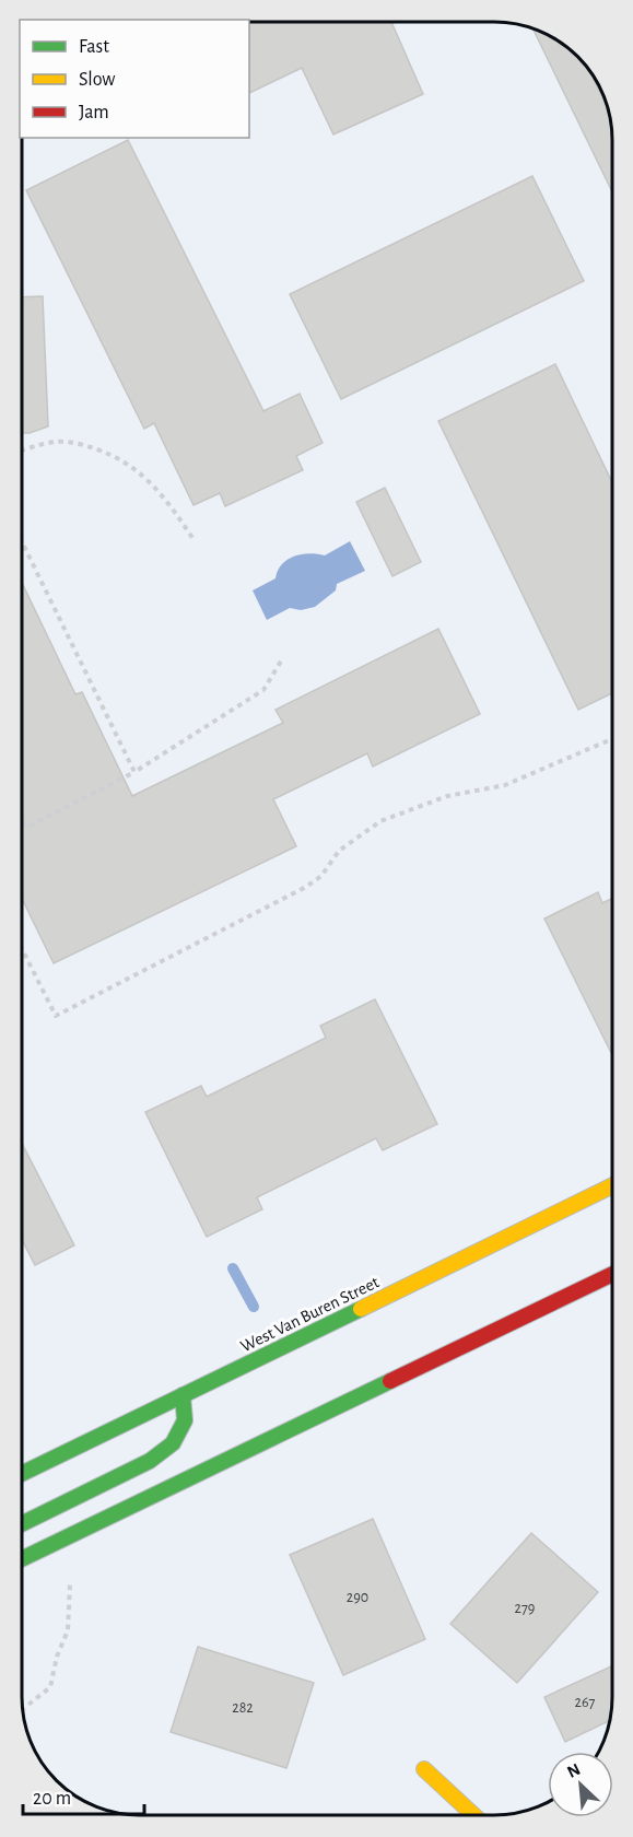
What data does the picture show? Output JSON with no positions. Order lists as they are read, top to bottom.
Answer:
{
  "streets": {
    "main road": ["West Van Buren Street"]
  },
  "house_numbers": [
    "290",
    "279",
    "267",
    "282"
  ],
  "legend": ["Fast", "Slow", "Jam"],
  "scale_bar": "20 m",
  "north": "top left"
}
